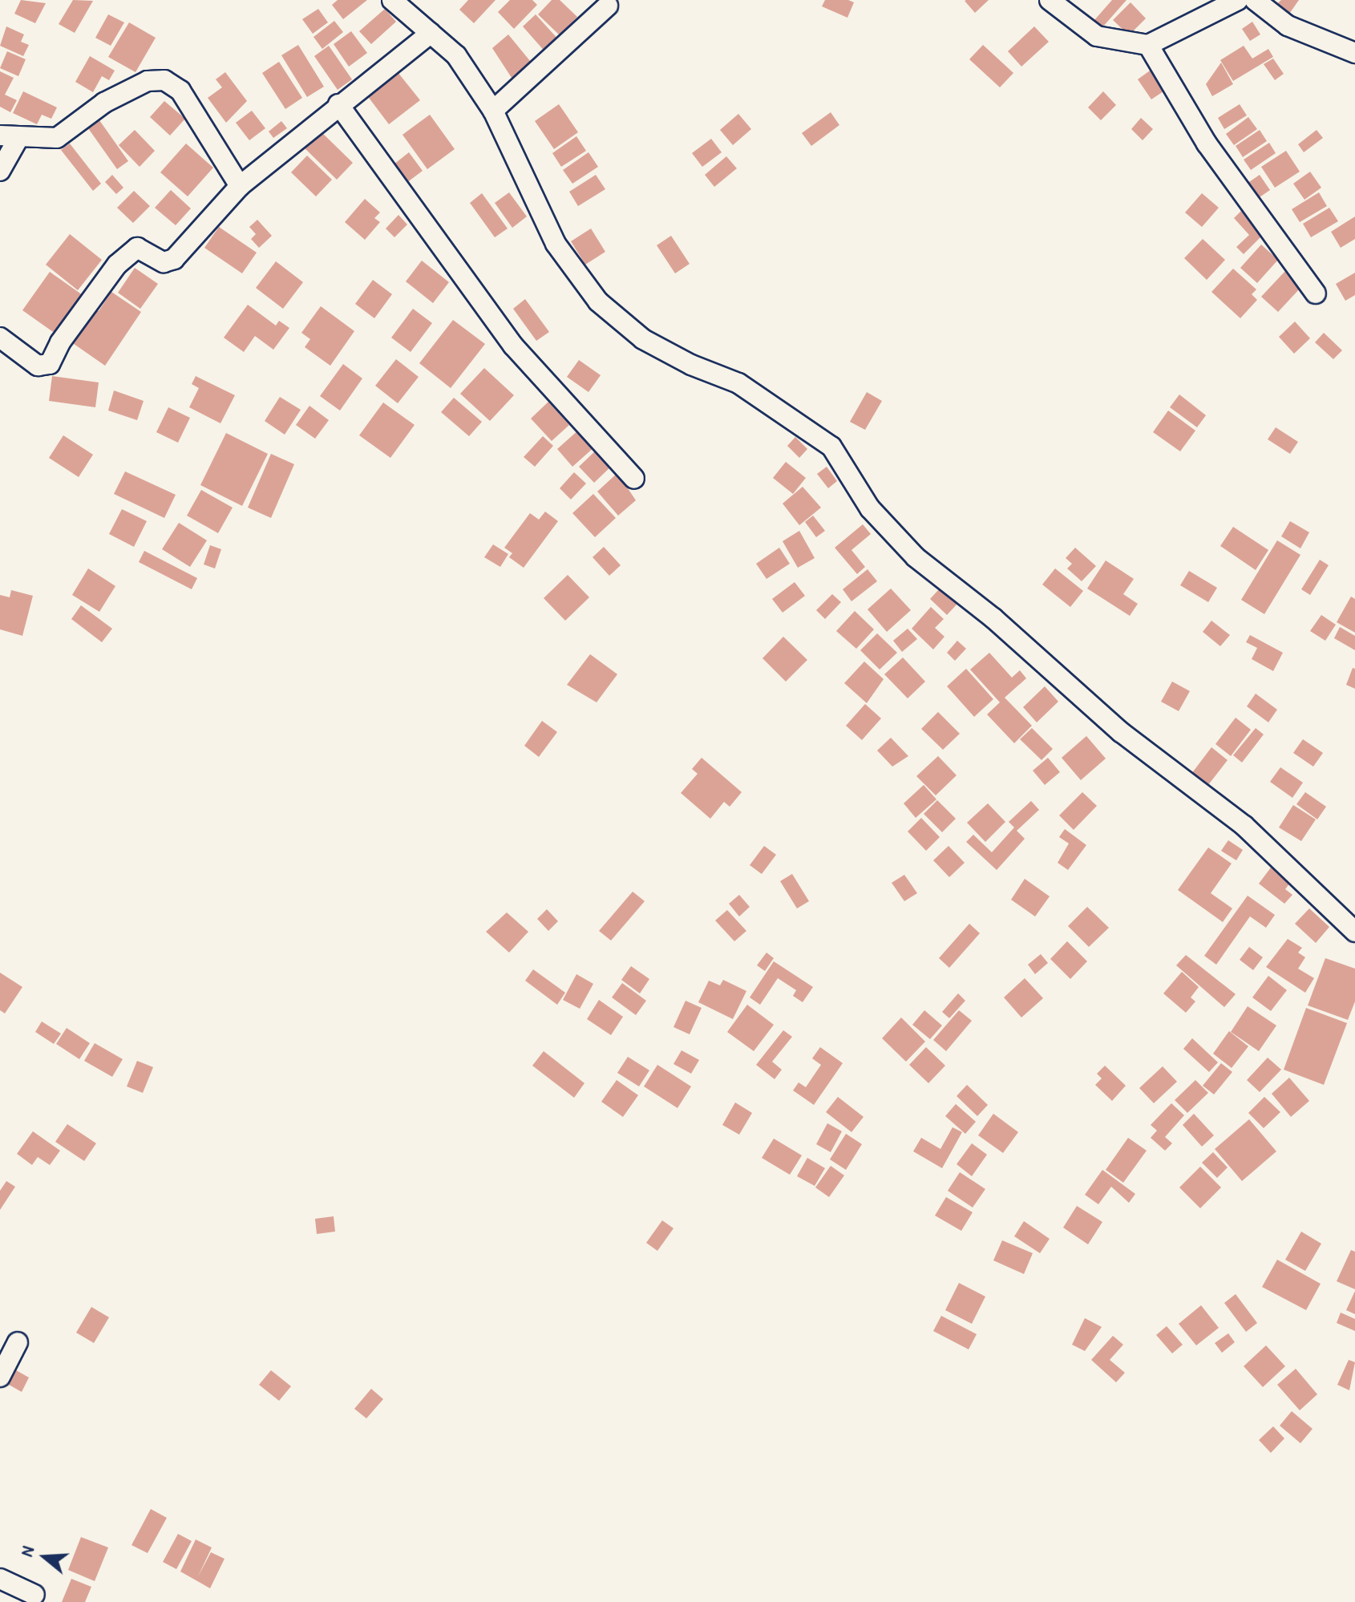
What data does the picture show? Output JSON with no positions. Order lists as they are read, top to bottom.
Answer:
{
  "north": "left"
}
